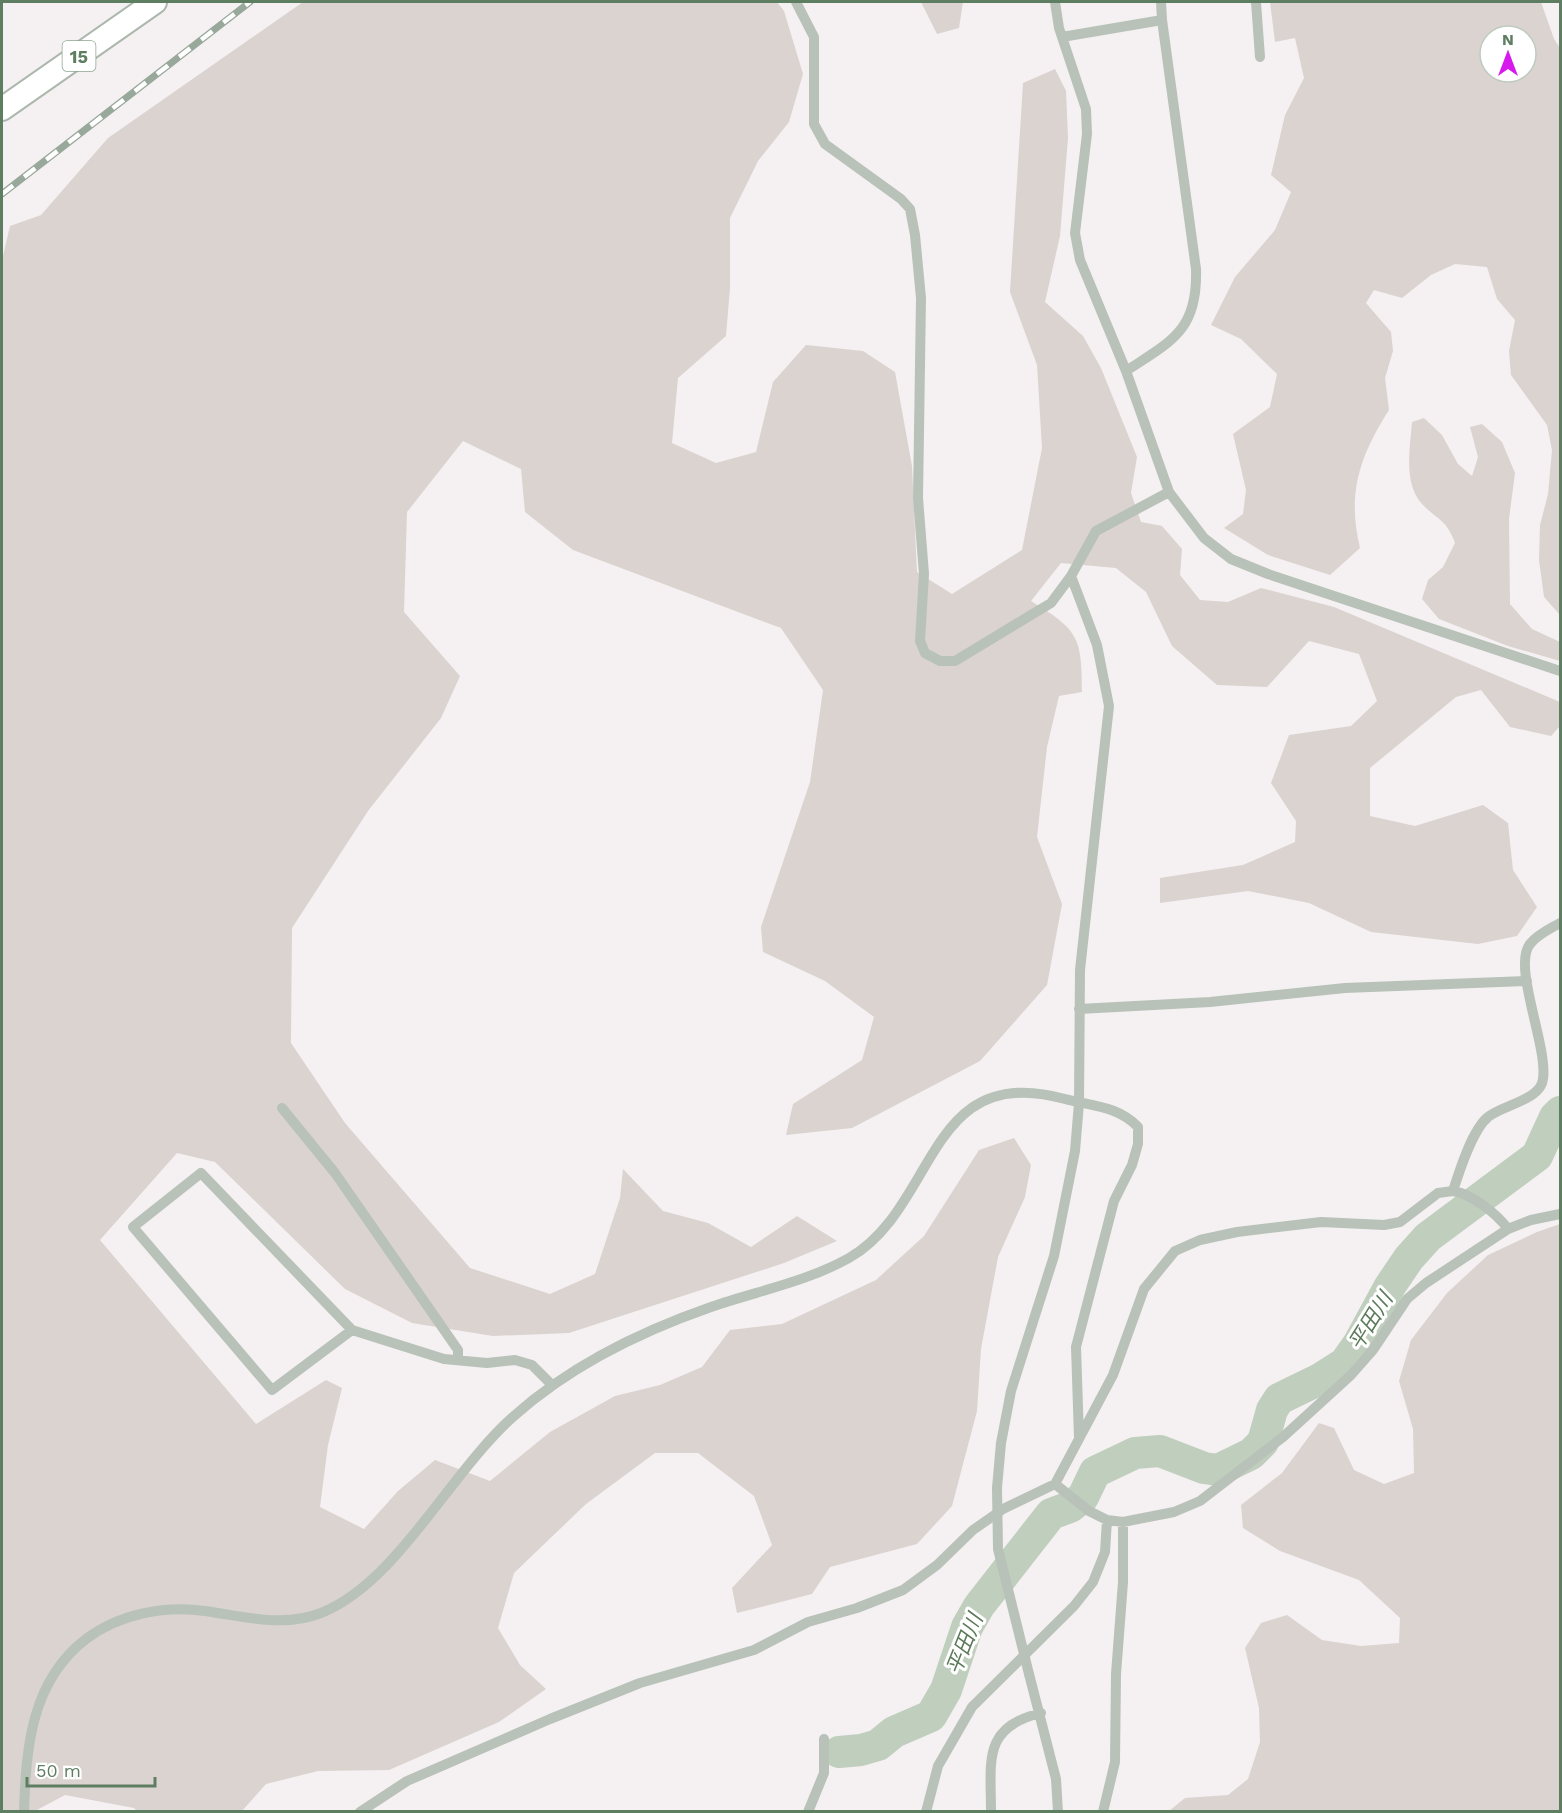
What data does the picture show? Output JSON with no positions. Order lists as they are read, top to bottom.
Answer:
{
  "streets": {
    "main road": ["15"]
  },
  "water": ["平田川"],
  "scale_bar": "50 m",
  "north": "top"
}
